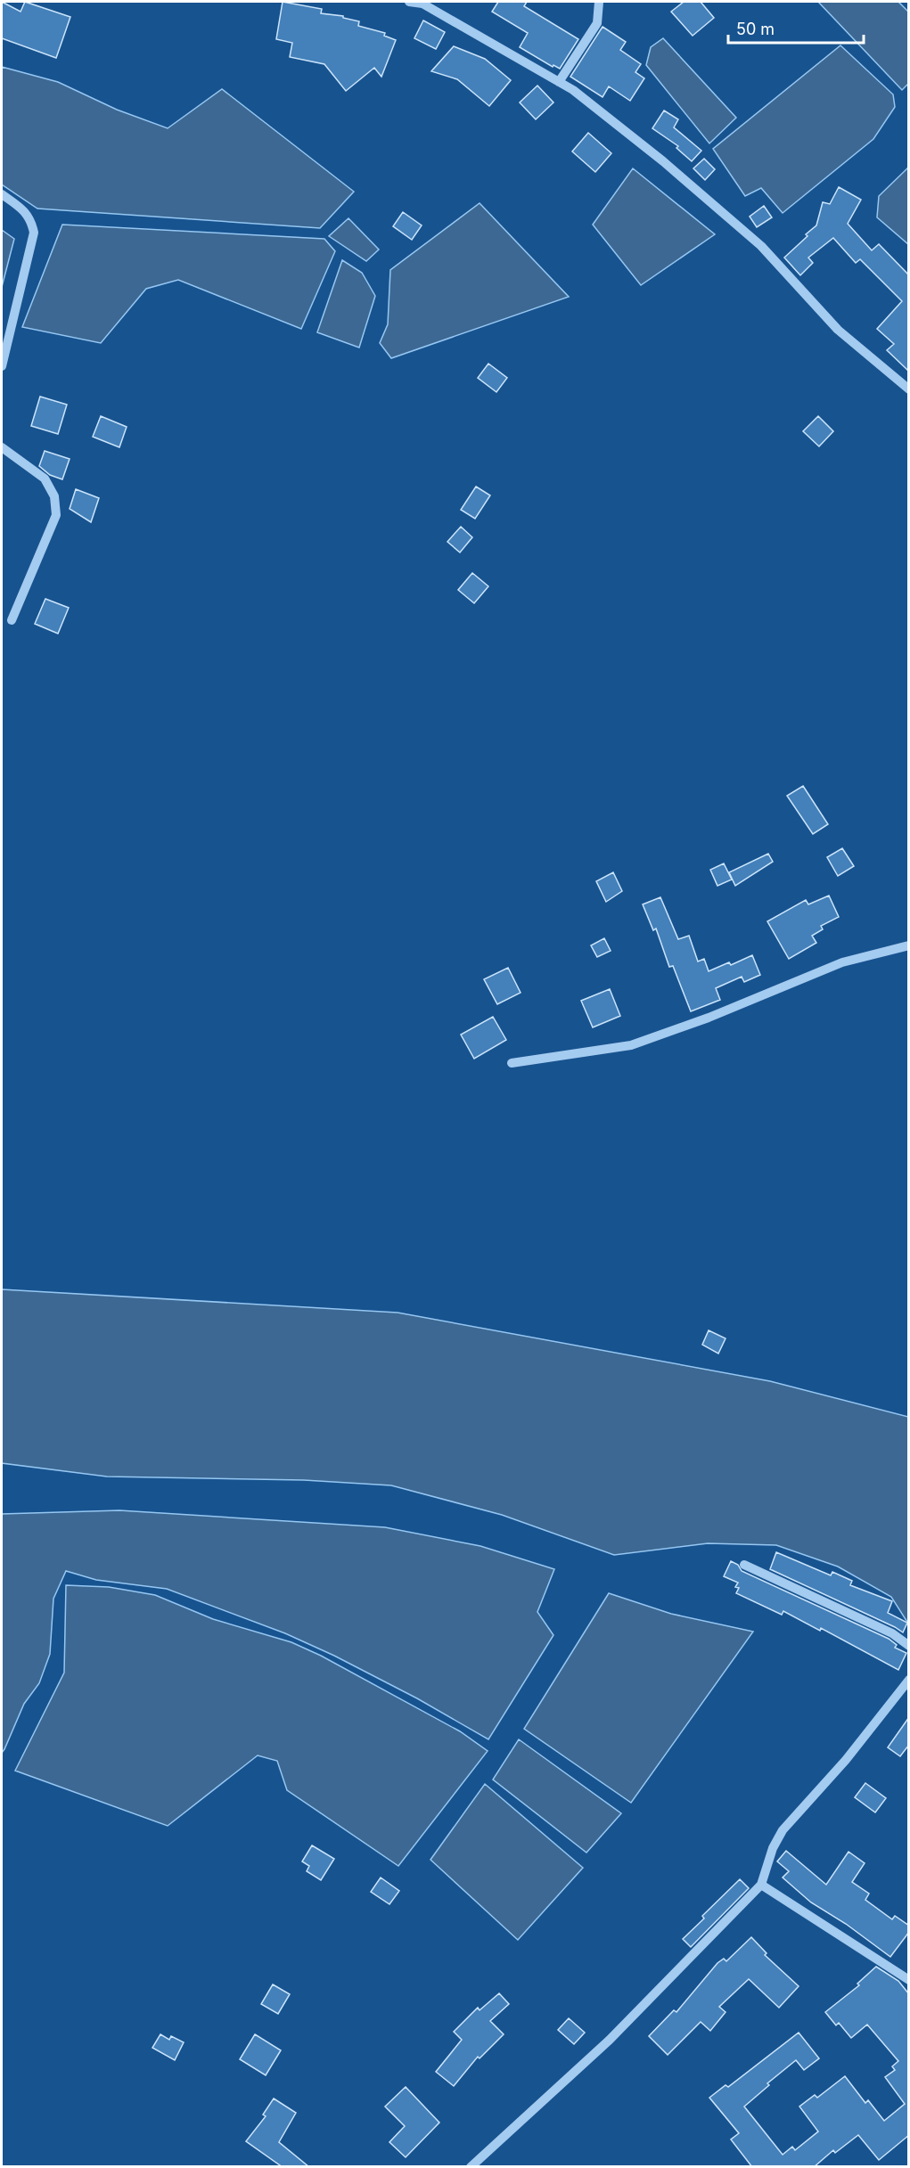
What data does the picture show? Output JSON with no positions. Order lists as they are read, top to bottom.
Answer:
{
  "scale_bar": "50 m"
}
